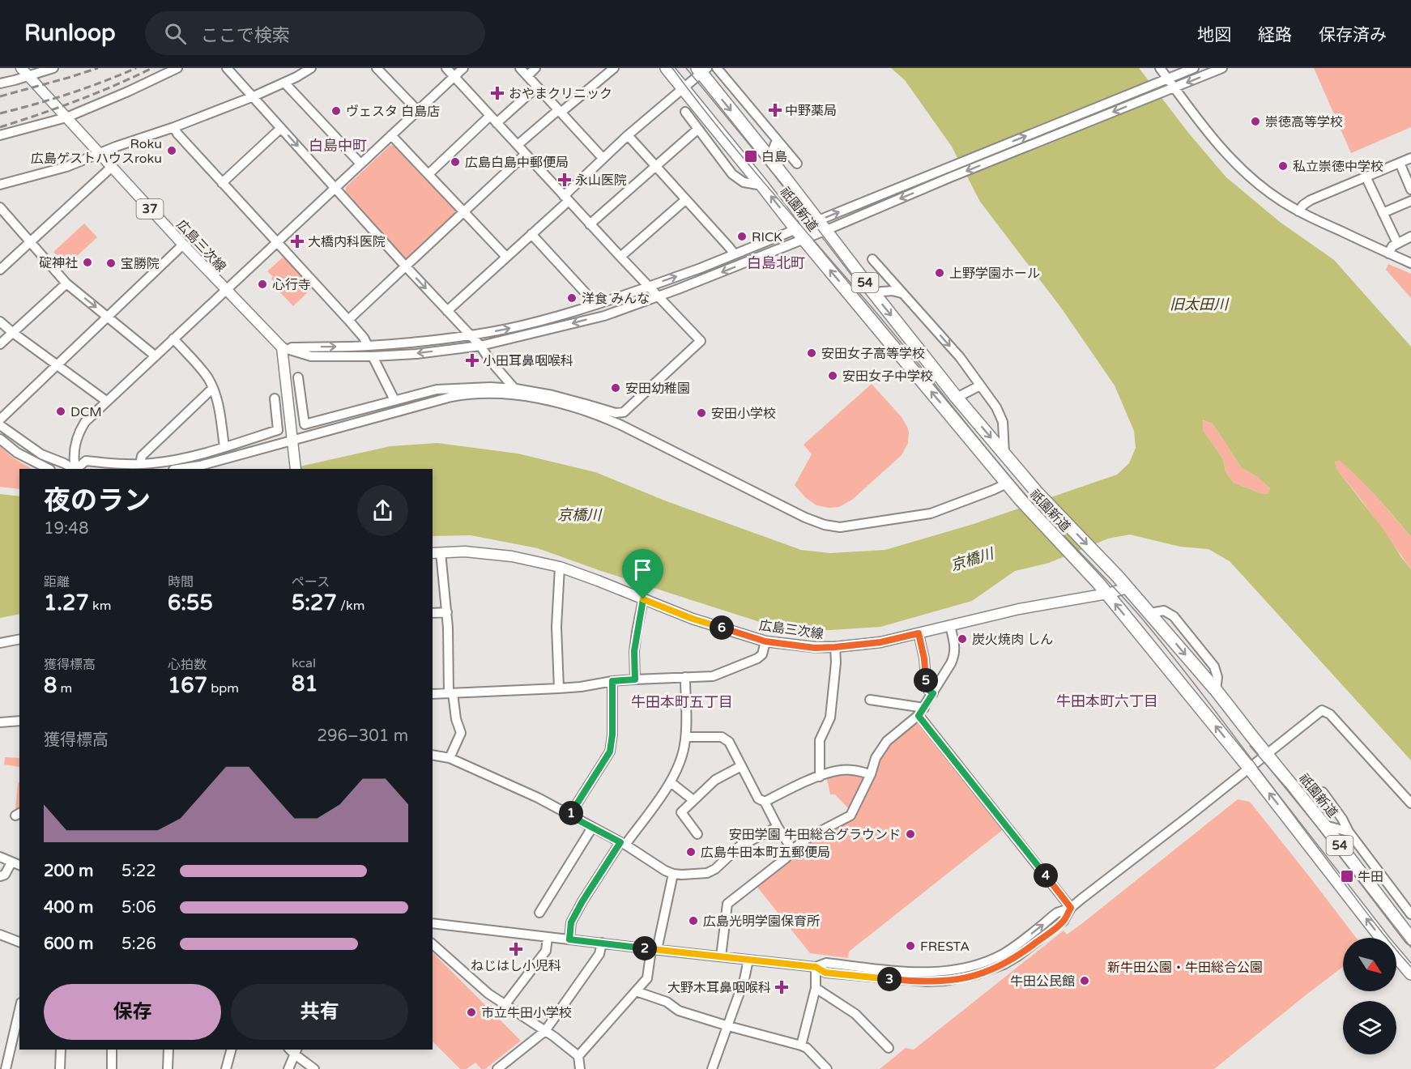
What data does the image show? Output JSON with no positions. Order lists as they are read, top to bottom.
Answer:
{
  "streets": {
    "highway": ["祇園新道", "54"],
    "main road": ["37", "広島三次線"]
  },
  "crossings": [
    ["祇園新道", "広島三次線"]
  ],
  "districts": [
    "白島中町",
    "白島北町",
    "牛田本町六丁目",
    "牛田本町五丁目"
  ],
  "water": ["旧太田川", "京橋川"],
  "parks": ["新牛田公園・牛田総合公園"],
  "places": {
    "health": [
      "おやまクリニック",
      "中野薬局",
      "永山医院",
      "大橋内科医院",
      "小田耳鼻咽喉科",
      "ねじはし小児科",
      "大野木耳鼻咽喉科"
    ],
    "other": [
      "ヴェスタ 白島店",
      "崇徳高等学校",
      "Roku 広島ゲストハウスroku",
      "広島白島中郵便局",
      "私立崇徳中学校",
      "RICK",
      "碇神社",
      "宝勝院",
      "上野学園ホール",
      "心行寺",
      "洋食 みんな",
      "安田女子高等学校",
      "安田女子中学校",
      "安田幼稚園",
      "DCM",
      "安田小学校",
      "炭火焼肉 しん",
      "安田学園 牛田総合グラウンド",
      "広島牛田本町五郵便局",
      "広島光明学園保育所",
      "FRESTA",
      "牛田公民館",
      "市立牛田小学校"
    ],
    "transit": ["白島", "牛田"]
  },
  "north": "bottom right",
  "page": {
    "header": "Runloop",
    "search": "ここで検索",
    "nav": ["地図", "経路", "保存済み"],
    "heading": ["夜のラン", "19:48"],
    "stats": [
      ["距離", "1.27 km"],
      ["時間", "6:55"],
      ["ペース", "5:27 /km"],
      ["獲得標高", "8 m"],
      ["心拍数", "167 bpm"],
      ["kcal", "81"]
    ],
    "pins": [
      "6",
      "5",
      "1",
      "4",
      "2",
      "3"
    ],
    "chart": ["獲得標高", "296–301 m"],
    "list": [
      {
        "name": "200 m",
        "note": "5:22"
      },
      {
        "name": "400 m",
        "note": "5:06"
      },
      {
        "name": "600 m",
        "note": "5:26"
      }
    ],
    "buttons": ["保存", "共有"]
  }
}
